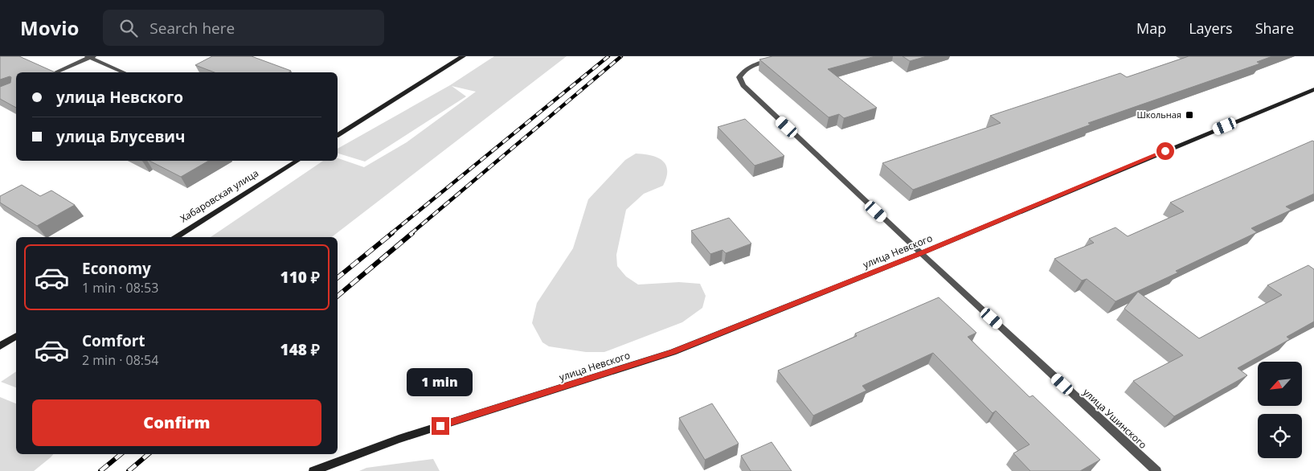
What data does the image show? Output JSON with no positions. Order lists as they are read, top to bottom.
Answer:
{
  "streets": {
    "main road": ["Хабаровская улица", "улица Невского"],
    "street": ["улица Ушинского"]
  },
  "crossings": [
    ["улица Невского", "улица Ушинского"]
  ],
  "places": {
    "transit": ["Школьная"]
  },
  "north": "bottom left",
  "page": {
    "header": "Movio",
    "search": "Search here",
    "nav": ["Map", "Layers", "Share"],
    "banner": ["улица Невского", "улица Блусевич"],
    "list": [
      {
        "name": "Economy",
        "note": "1 min · 08:53",
        "value": "110 ₽"
      },
      {
        "name": "Comfort",
        "note": "2 min · 08:54",
        "value": "148 ₽"
      }
    ],
    "bubble": "1 min",
    "buttons": "Confirm"
  }
}
